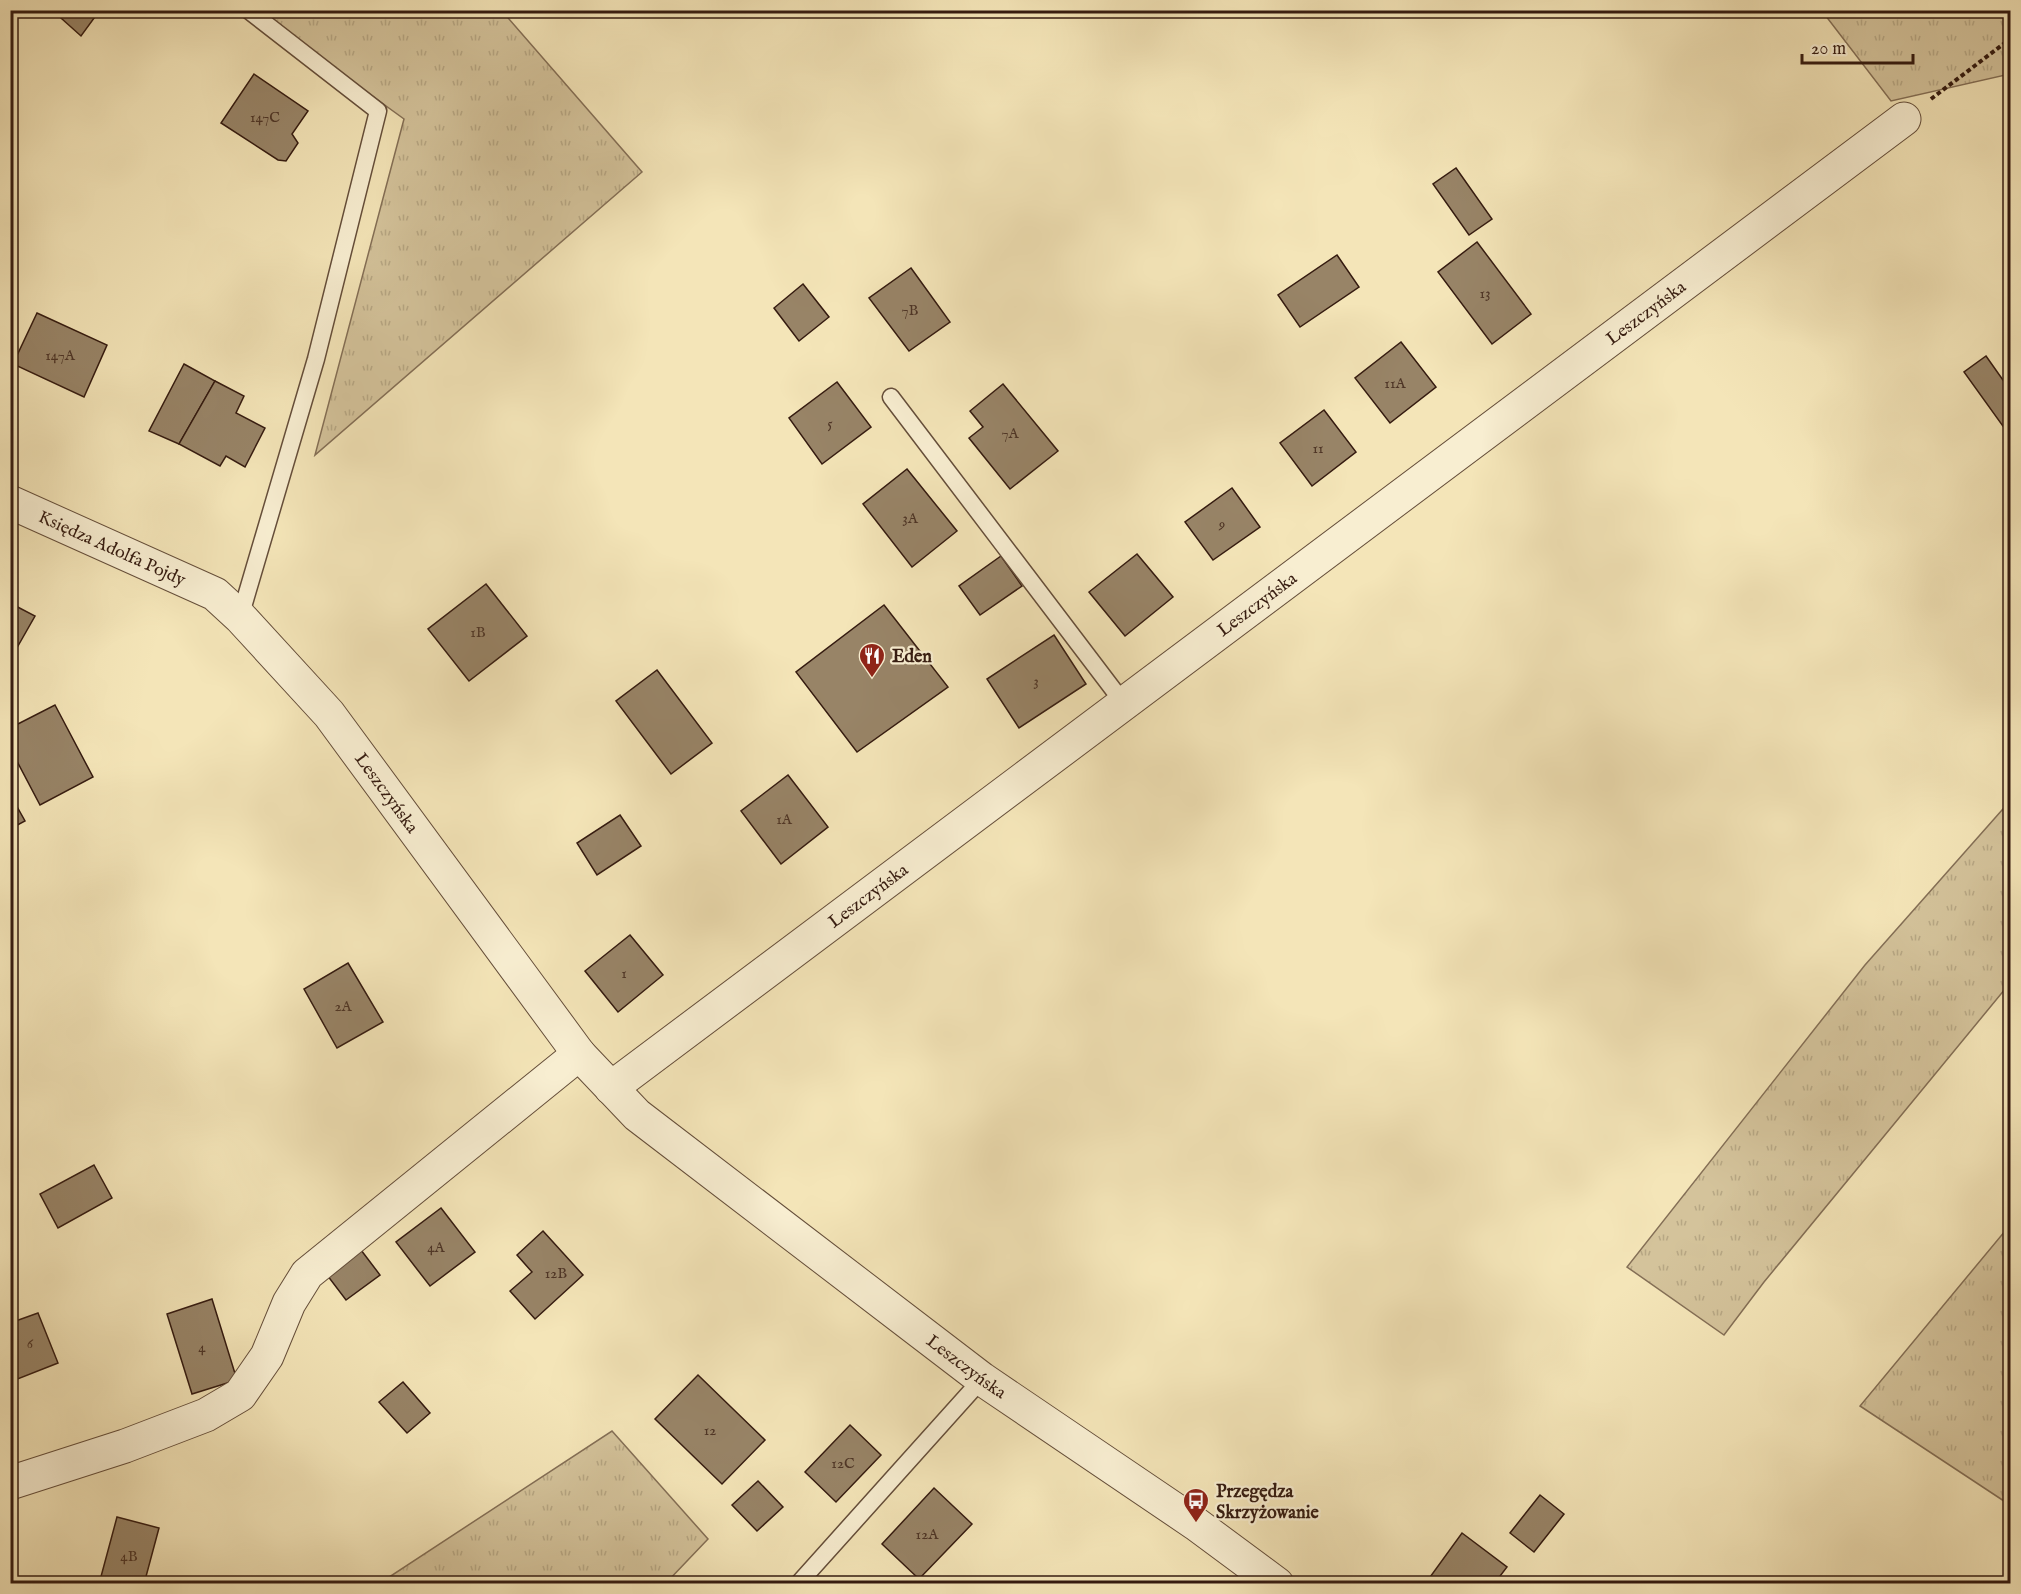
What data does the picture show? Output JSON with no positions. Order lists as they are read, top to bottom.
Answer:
{
  "streets": {
    "street": ["Leszczyńska", "Księdza Adolfa Pojdy"]
  },
  "crossings": [
    ["Leszczyńska", "Księdza Adolfa Pojdy"]
  ],
  "places": {
    "restaurant": ["Eden"],
    "bus stop": ["Przegędza Skrzyżowanie"]
  },
  "house_numbers": [
    "147C",
    "13",
    "7B",
    "147A",
    "11A",
    "5",
    "7A",
    "11",
    "3A",
    "9",
    "1B",
    "3",
    "1A",
    "1",
    "2A",
    "4A",
    "12B",
    "6",
    "4",
    "12",
    "12C",
    "12A",
    "4B"
  ],
  "scale_bar": "20 m"
}
